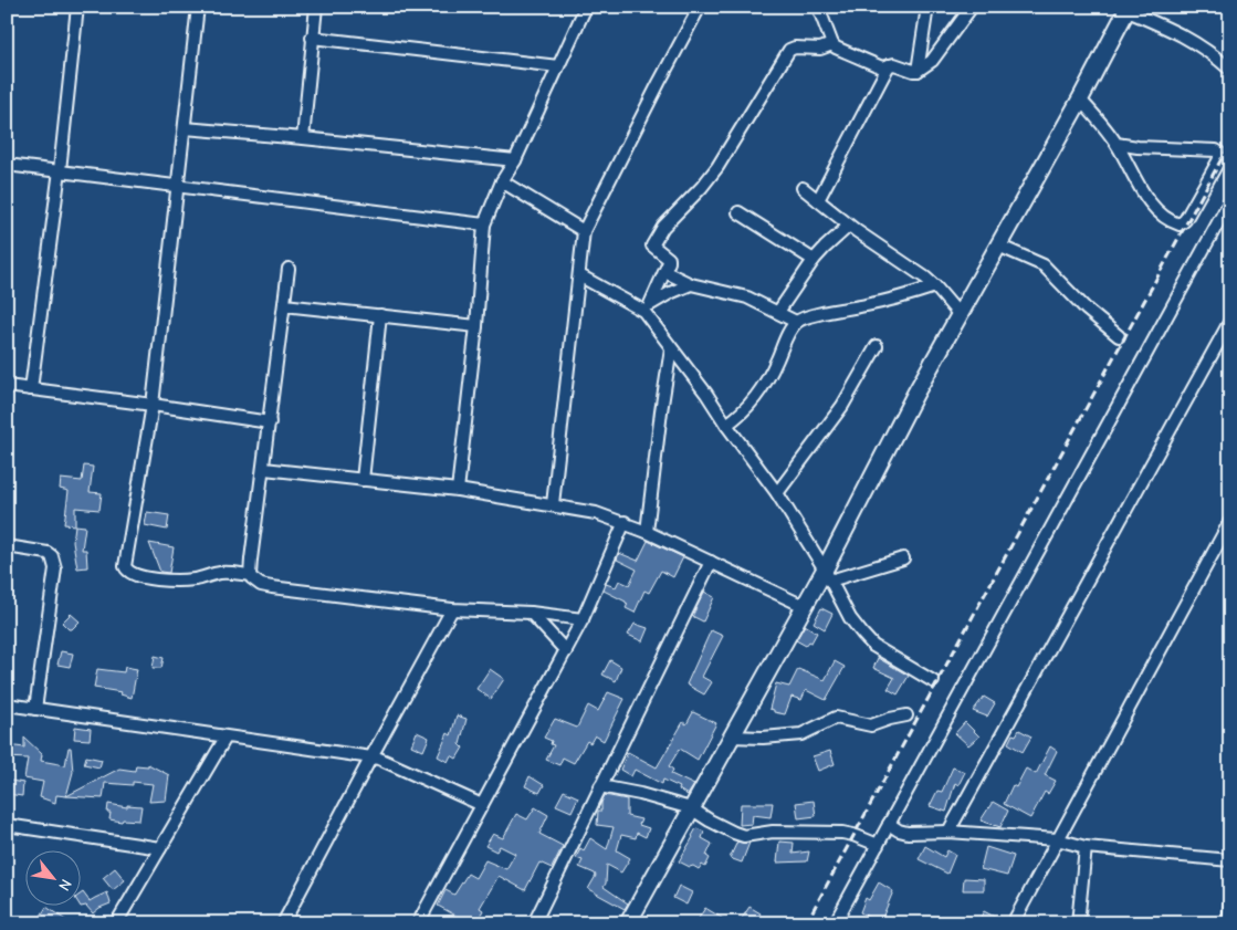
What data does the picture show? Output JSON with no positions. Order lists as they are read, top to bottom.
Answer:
{
  "north": "bottom right"
}
